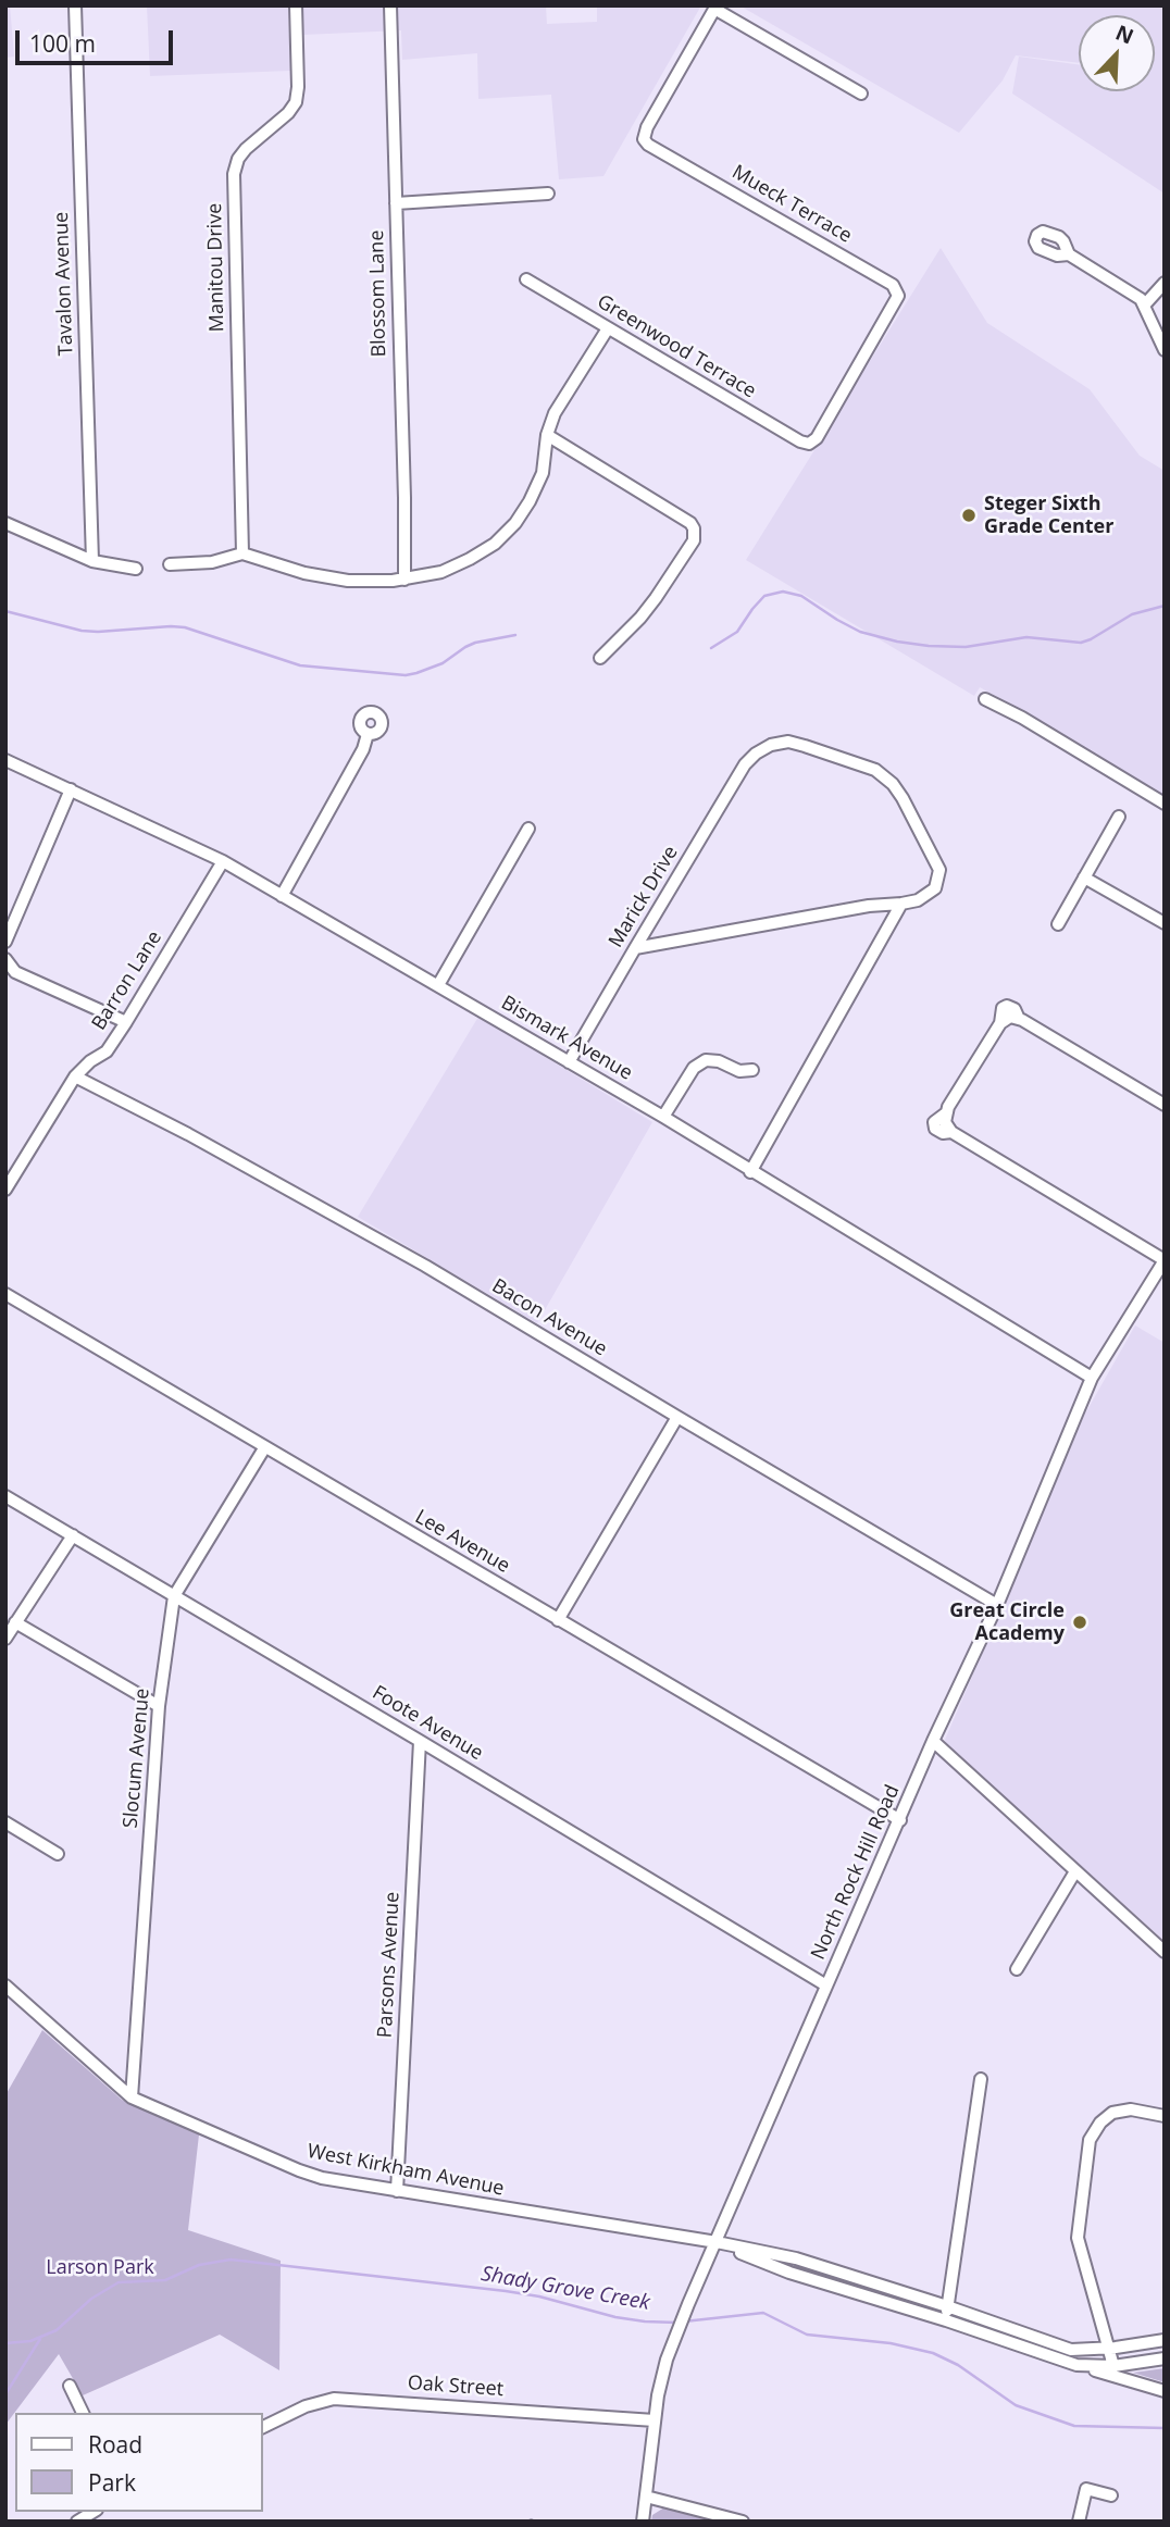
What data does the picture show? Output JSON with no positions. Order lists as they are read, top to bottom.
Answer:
{
  "streets": {
    "street": [
      "Mueck Terrace",
      "Manitou Drive",
      "Tavalon Avenue",
      "Blossom Lane",
      "Greenwood Terrace",
      "Marick Drive",
      "Barron Lane",
      "Bismark Avenue",
      "Bacon Avenue",
      "Lee Avenue",
      "Foote Avenue",
      "Slocum Avenue",
      "North Rock Hill Road",
      "Parsons Avenue",
      "West Kirkham Avenue",
      "Oak Street"
    ]
  },
  "crossings": [
    ["Mueck Terrace", "Greenwood Terrace"],
    ["Marick Drive", "Bismark Avenue"],
    ["Barron Lane", "Bismark Avenue"],
    ["Barron Lane", "Bacon Avenue"],
    ["Bismark Avenue", "North Rock Hill Road"],
    ["Bacon Avenue", "North Rock Hill Road"],
    ["Lee Avenue", "Slocum Avenue"],
    ["Lee Avenue", "North Rock Hill Road"],
    ["Foote Avenue", "Slocum Avenue"],
    ["Foote Avenue", "North Rock Hill Road"],
    ["Foote Avenue", "Parsons Avenue"],
    ["Slocum Avenue", "West Kirkham Avenue"],
    ["North Rock Hill Road", "West Kirkham Avenue"],
    ["North Rock Hill Road", "Oak Street"],
    ["Parsons Avenue", "West Kirkham Avenue"]
  ],
  "water": ["Shady Grove Creek"],
  "parks": ["Larson Park"],
  "places": ["Steger Sixth Grade Center", "Great Circle Academy"],
  "legend": ["Road", "Park"],
  "scale_bar": "100 m",
  "north": "top right"
}
